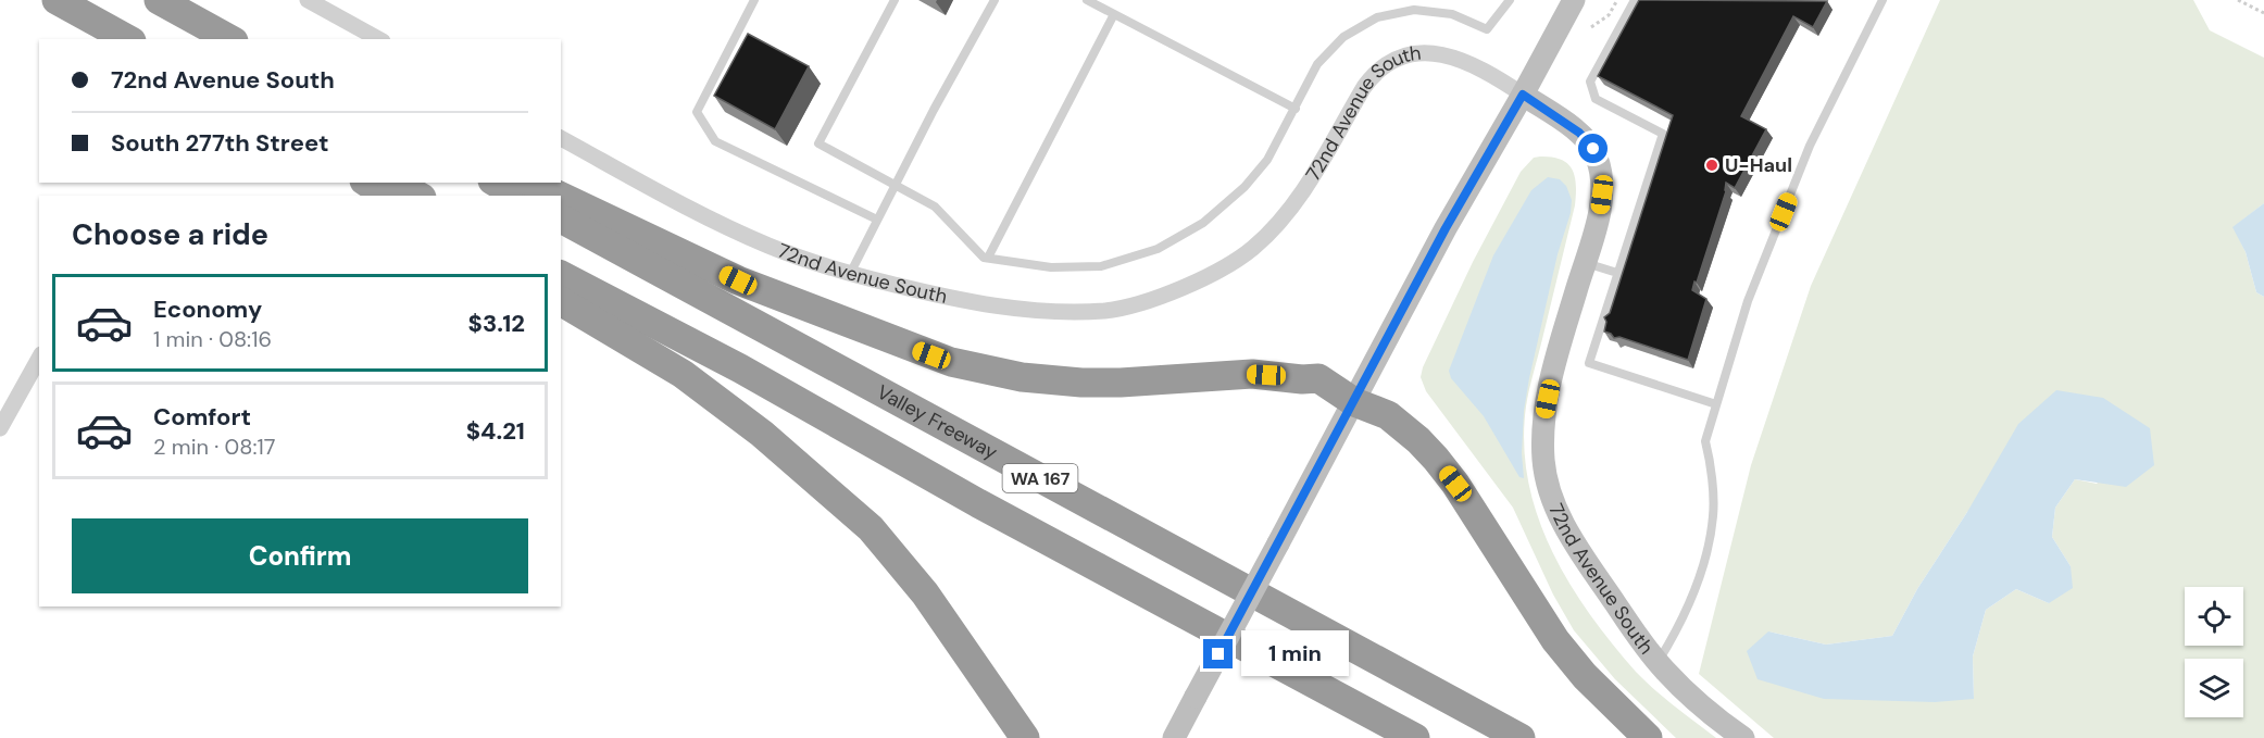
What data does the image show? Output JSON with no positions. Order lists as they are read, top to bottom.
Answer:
{
  "streets": {
    "highway": ["Valley Freeway", "WA 167"],
    "main road": ["72nd Avenue South"]
  },
  "places": ["U-Haul"],
  "page": {
    "banner": ["72nd Avenue South", "South 277th Street"],
    "heading": "Choose a ride",
    "list": [
      {
        "name": "Economy",
        "note": "1 min · 08:16",
        "value": "$3.12"
      },
      {
        "name": "Comfort",
        "note": "2 min · 08:17",
        "value": "$4.21"
      }
    ],
    "buttons": "Confirm",
    "bubble": "1 min"
  }
}
